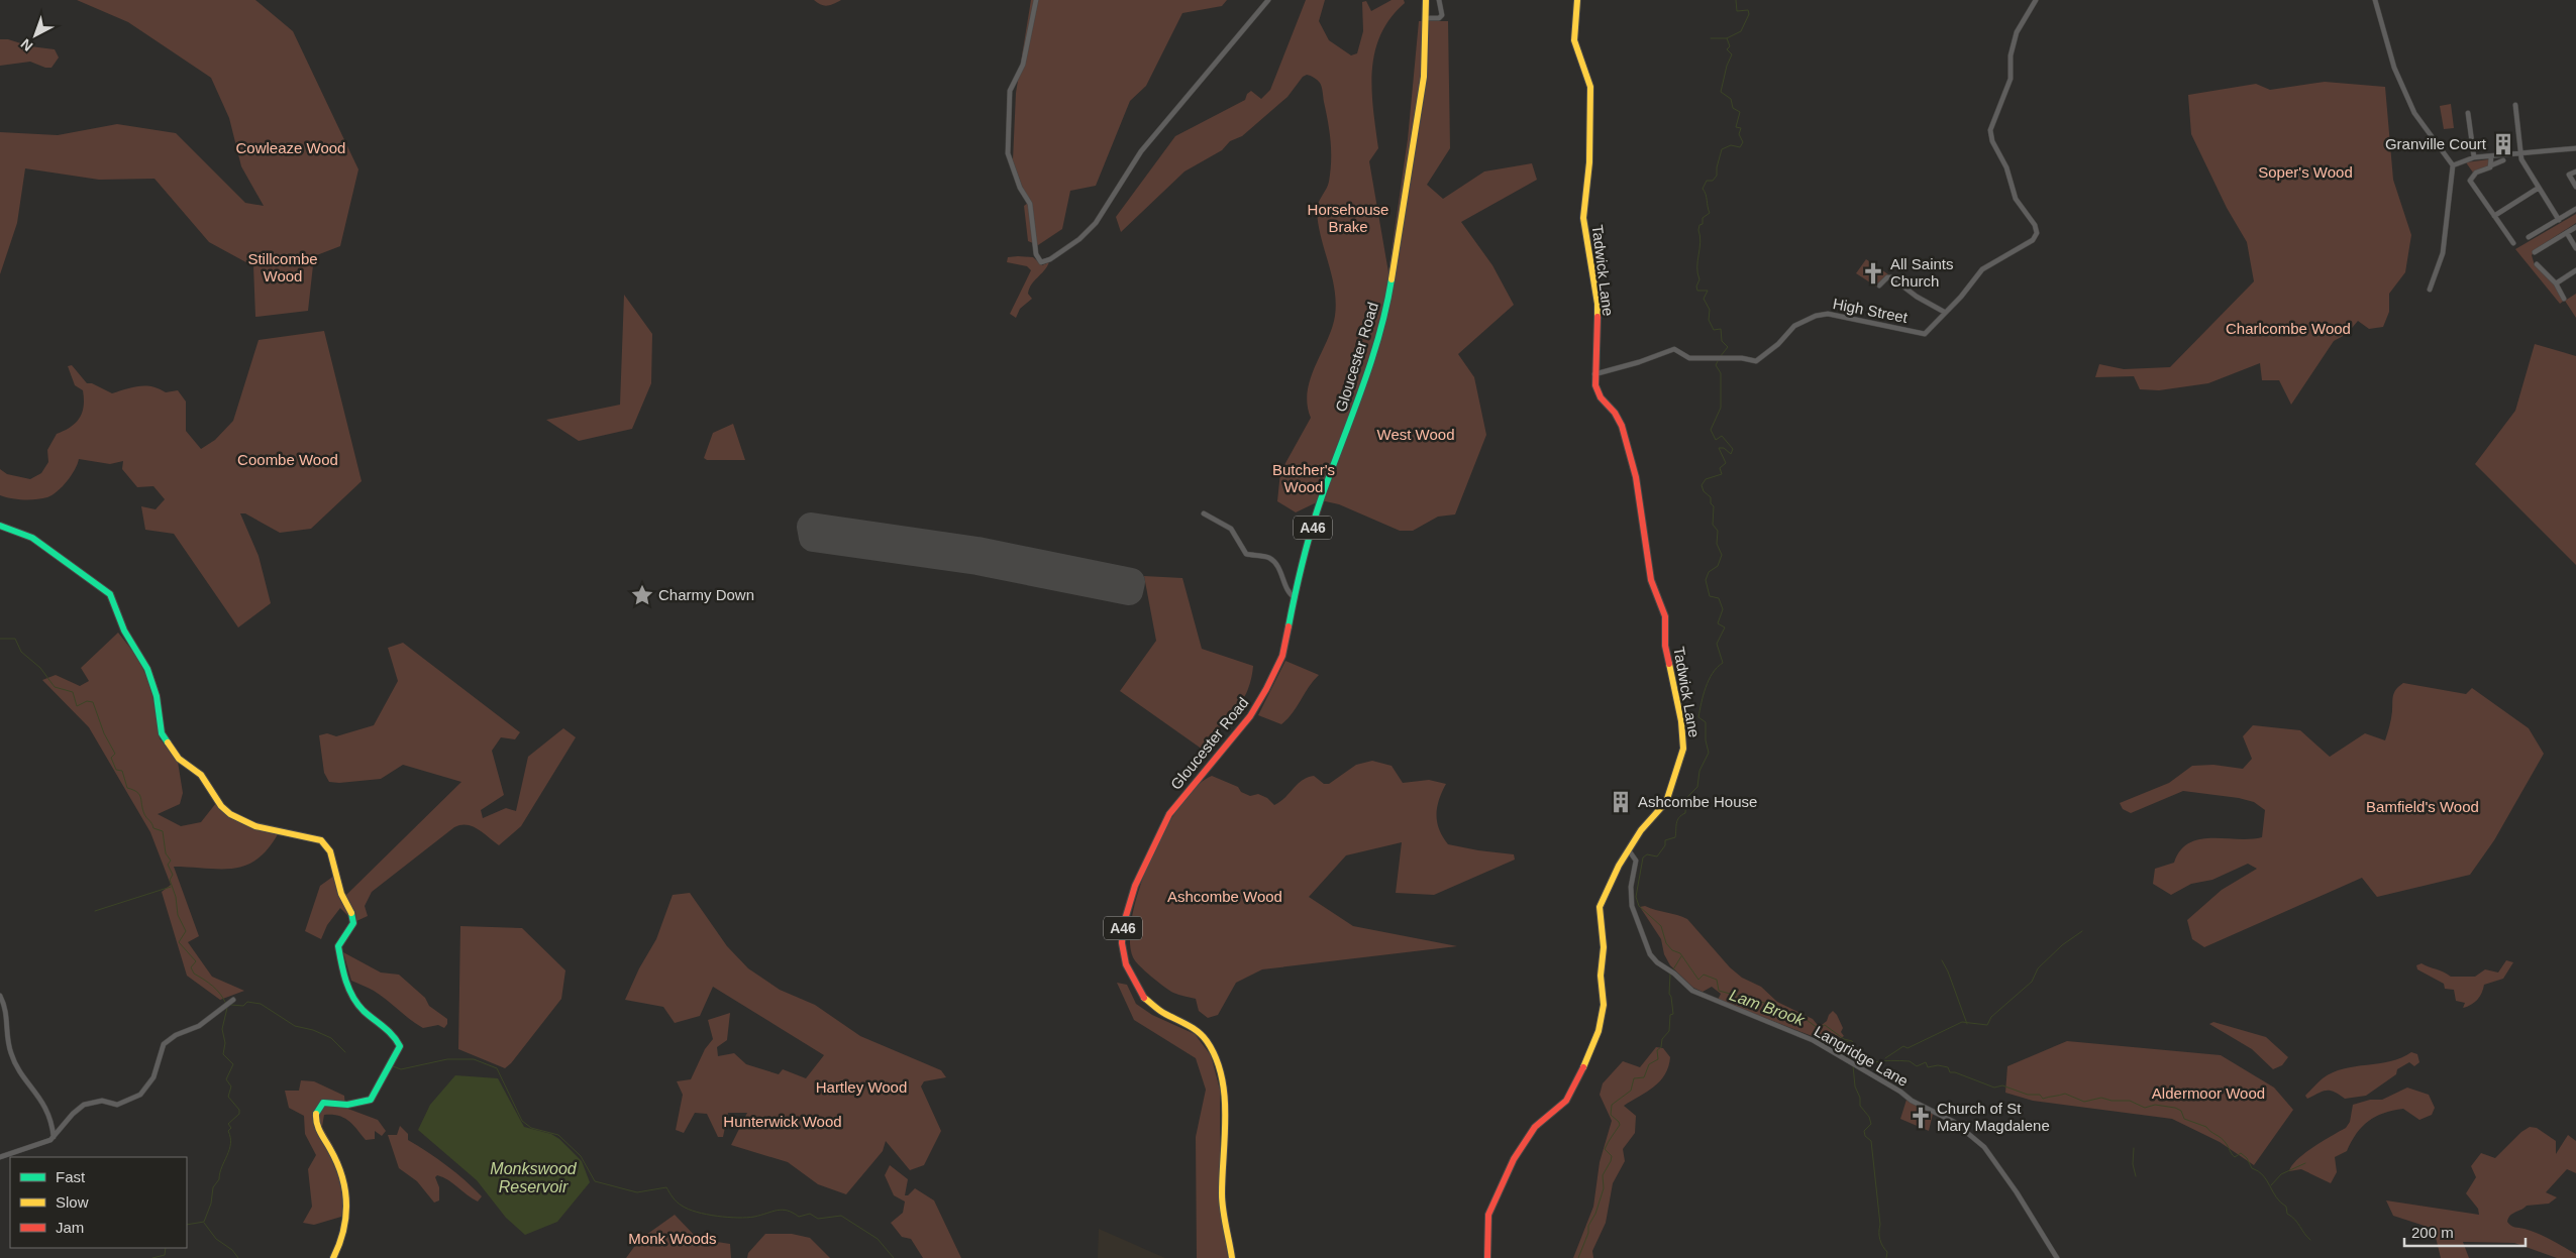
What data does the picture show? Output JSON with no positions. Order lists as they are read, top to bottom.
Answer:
{
  "streets": {
    "main road": ["Tadwick Lane", "Gloucester Road", "A46"],
    "street": ["High Street", "Langridge Lane"]
  },
  "crossings": [
    ["Tadwick Lane", "High Street"],
    ["Tadwick Lane", "Langridge Lane"]
  ],
  "water": ["Lam Brook", "Monkswood Reservoir"],
  "parks": [
    "Cowleaze Wood",
    "Soper's Wood",
    "Horsehouse Brake",
    "Stillcombe Wood",
    "Charlcombe Wood",
    "West Wood",
    "Coombe Wood",
    "Butcher's Wood",
    "Bamfield's Wood",
    "Ashcombe Wood",
    "Hartley Wood",
    "Aldermoor Wood",
    "Hunterwick Wood",
    "Monk Woods"
  ],
  "places": {
    "building": ["Granville Court", "Ashcombe House"],
    "church": ["All Saints Church", "Church of St Mary Magdalene"],
    "place": ["Charmy Down"]
  },
  "legend": ["Fast", "Slow", "Jam"],
  "scale_bar": "200 m",
  "north": "bottom left"
}
